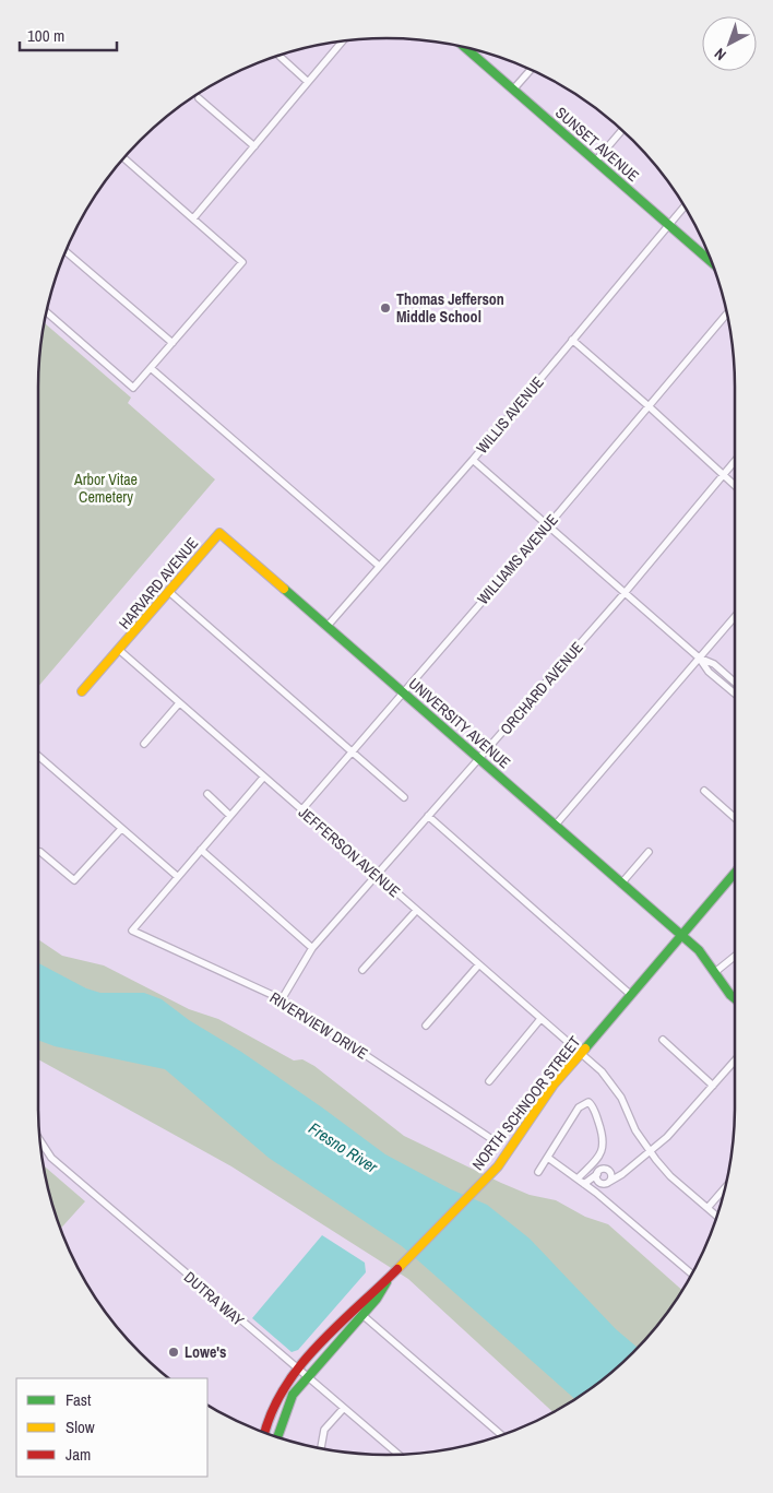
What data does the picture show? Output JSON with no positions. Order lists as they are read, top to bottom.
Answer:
{
  "streets": {
    "street": [
      "SUNSET AVENUE",
      "WILLIS AVENUE",
      "WILLIAMS AVENUE",
      "HARVARD AVENUE",
      "ORCHARD AVENUE",
      "UNIVERSITY AVENUE",
      "JEFFERSON AVENUE",
      "RIVERVIEW DRIVE",
      "NORTH SCHNOOR STREET",
      "DUTRA WAY"
    ]
  },
  "crossings": [
    ["SUNSET AVENUE", "WILLIS AVENUE"],
    ["WILLIS AVENUE", "UNIVERSITY AVENUE"],
    ["WILLIAMS AVENUE", "UNIVERSITY AVENUE"],
    ["WILLIAMS AVENUE", "JEFFERSON AVENUE"],
    ["HARVARD AVENUE", "UNIVERSITY AVENUE"],
    ["HARVARD AVENUE", "JEFFERSON AVENUE"],
    ["ORCHARD AVENUE", "UNIVERSITY AVENUE"],
    ["ORCHARD AVENUE", "JEFFERSON AVENUE"],
    ["ORCHARD AVENUE", "RIVERVIEW DRIVE"],
    ["UNIVERSITY AVENUE", "NORTH SCHNOOR STREET"],
    ["JEFFERSON AVENUE", "NORTH SCHNOOR STREET"],
    ["NORTH SCHNOOR STREET", "DUTRA WAY"]
  ],
  "water": ["Fresno River"],
  "parks": ["Arbor Vitae Cemetery"],
  "places": ["Thomas Jefferson Middle School", "Lowe's"],
  "legend": ["Fast", "Slow", "Jam"],
  "scale_bar": "100 m",
  "north": "bottom left"
}
